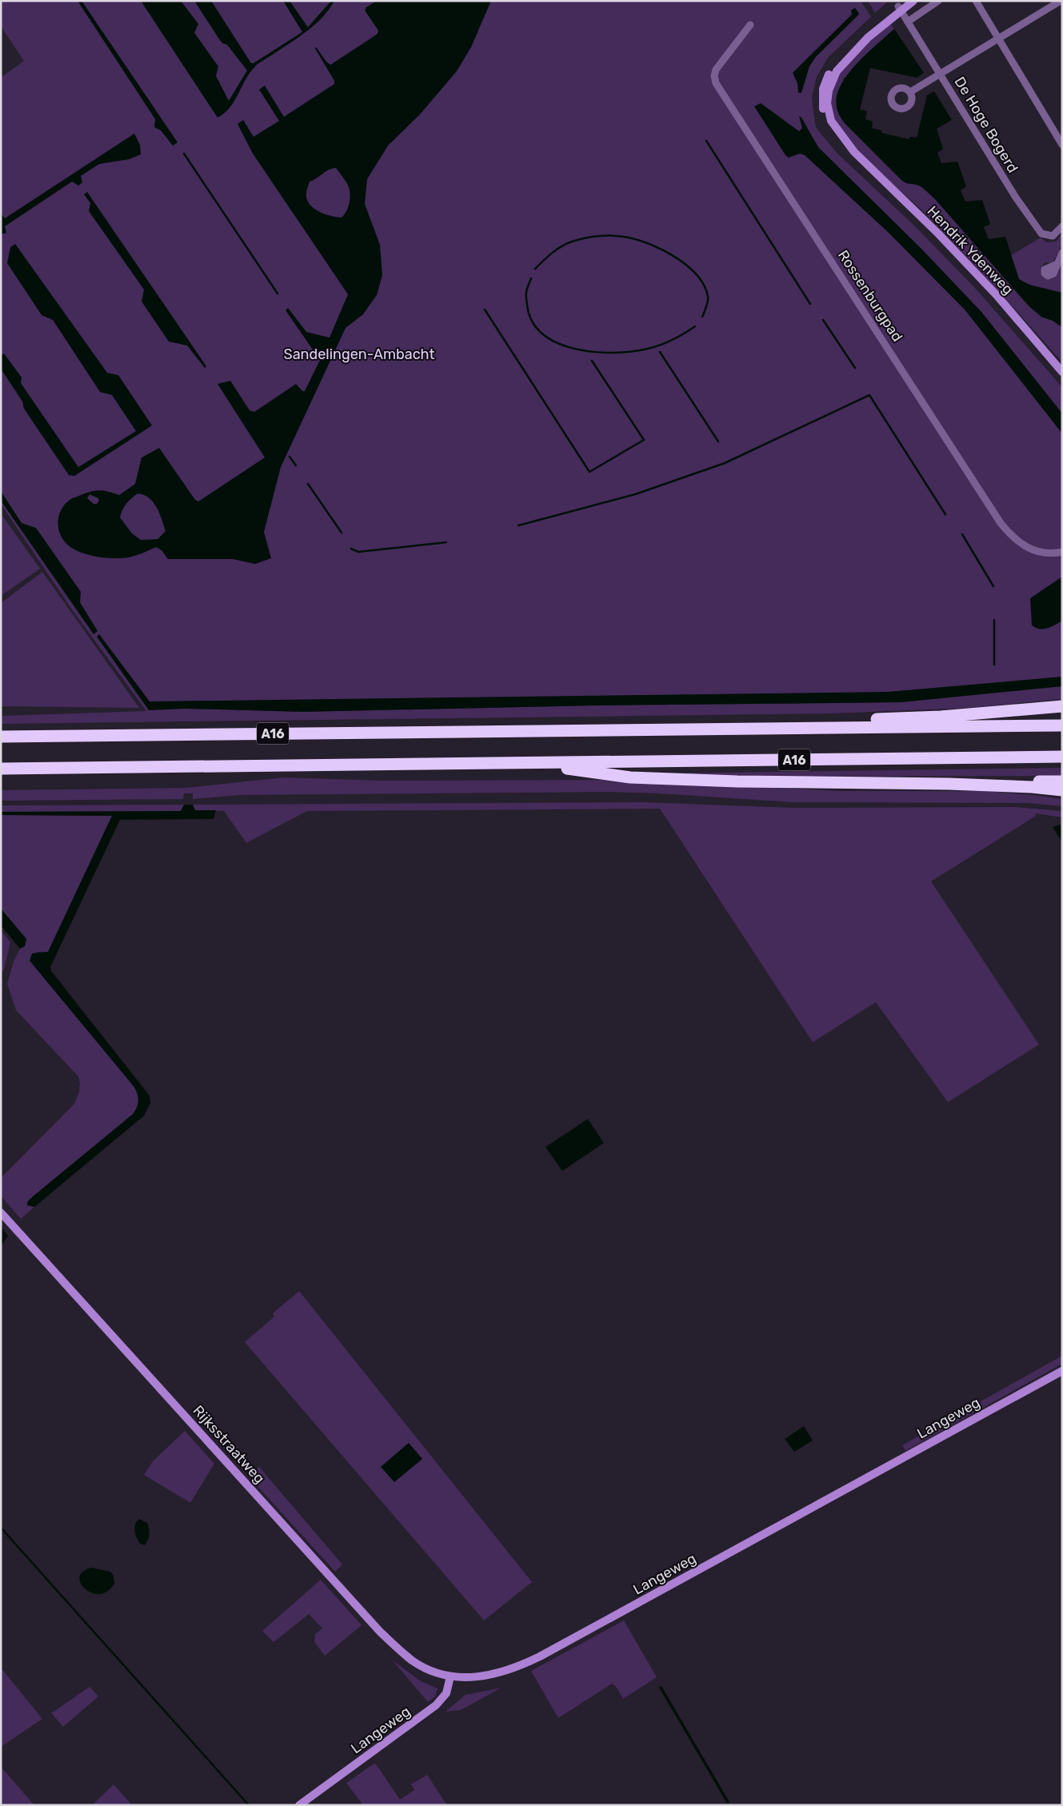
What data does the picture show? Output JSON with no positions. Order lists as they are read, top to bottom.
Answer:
{
  "streets": {
    "highway": ["A16"],
    "main road": ["Hendrik Ydenweg", "Langeweg", "Rijksstraatweg"],
    "street": ["De Hoge Bogerd", "Rossenburgpad"]
  },
  "crossings": [
    ["De Hoge Bogerd", "Hendrik Ydenweg"],
    ["Langeweg", "Rijksstraatweg"]
  ],
  "parks": ["Sandelingen-Ambacht"]
}
